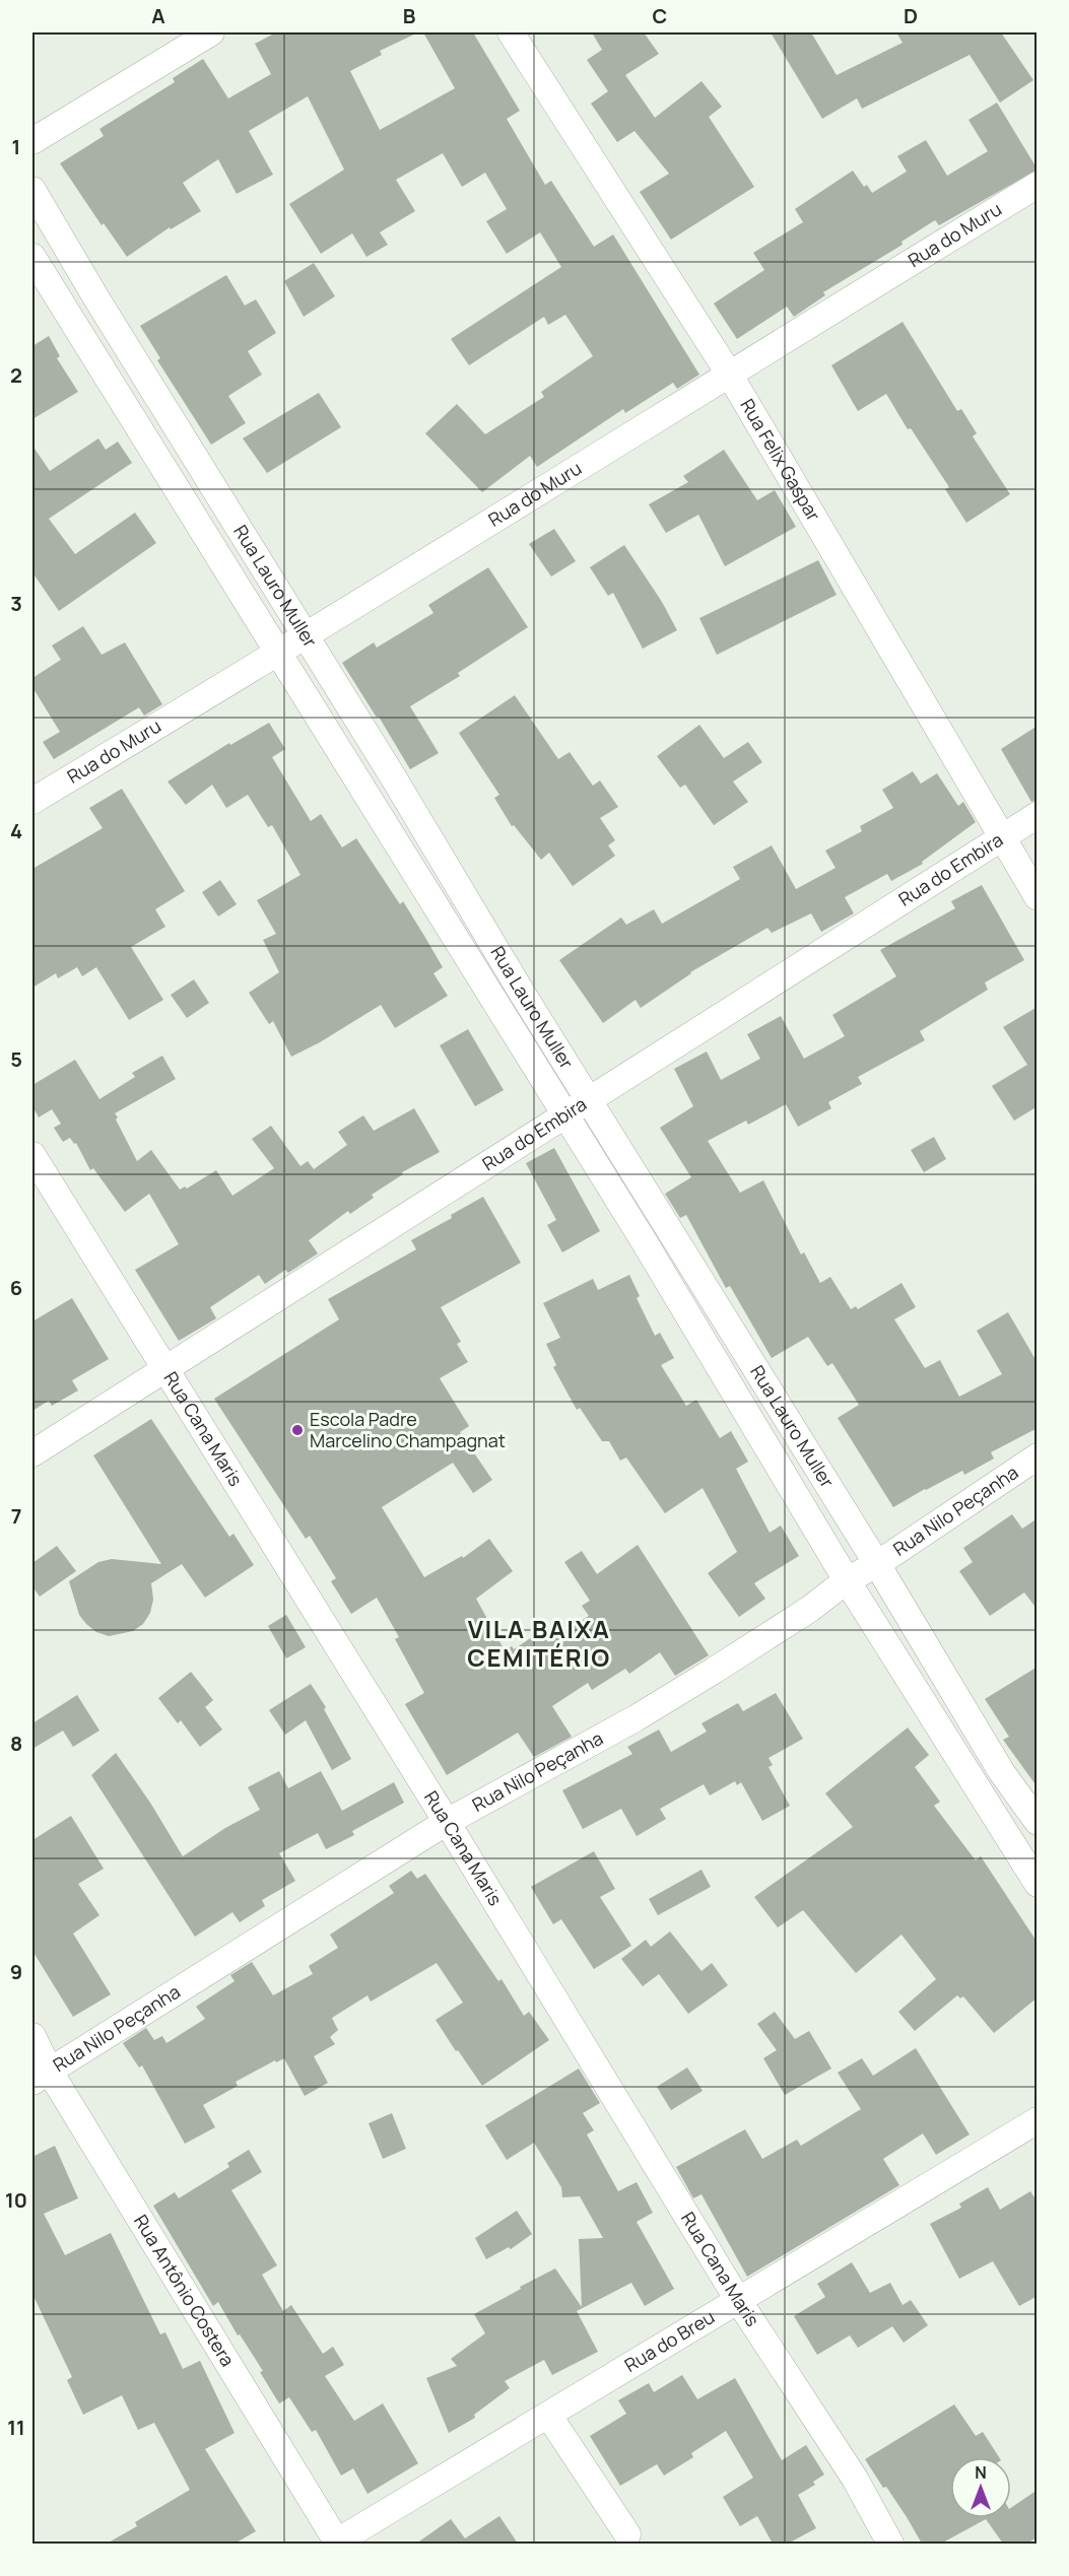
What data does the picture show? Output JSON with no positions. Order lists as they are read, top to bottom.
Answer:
{
  "streets": {
    "street": [
      "Rua do Muru",
      "Rua Felix Gaspar",
      "Rua Lauro Muller",
      "Rua do Embira",
      "Rua Cana Maris",
      "Rua Nilo Peçanha",
      "Rua Antônio Costera",
      "Rua do Breu"
    ]
  },
  "crossings": [
    ["Rua do Muru", "Rua Felix Gaspar"],
    ["Rua do Muru", "Rua Lauro Muller"],
    ["Rua Felix Gaspar", "Rua do Embira"],
    ["Rua Lauro Muller", "Rua do Embira"],
    ["Rua Lauro Muller", "Rua Nilo Peçanha"],
    ["Rua do Embira", "Rua Cana Maris"],
    ["Rua Cana Maris", "Rua Nilo Peçanha"],
    ["Rua Cana Maris", "Rua do Breu"],
    ["Rua Nilo Peçanha", "Rua Antônio Costera"],
    ["Rua Antônio Costera", "Rua do Breu"]
  ],
  "districts": ["VILA BAIXA CEMITÉRIO"],
  "places": ["Escola Padre Marcelino Champagnat"],
  "north": "top",
  "grid": {
    "columns": [
      "A",
      "B",
      "C",
      "D"
    ],
    "rows": [
      "1",
      "2",
      "3",
      "4",
      "5",
      "6",
      "7",
      "8",
      "9",
      "10",
      "11"
    ]
  }
}
